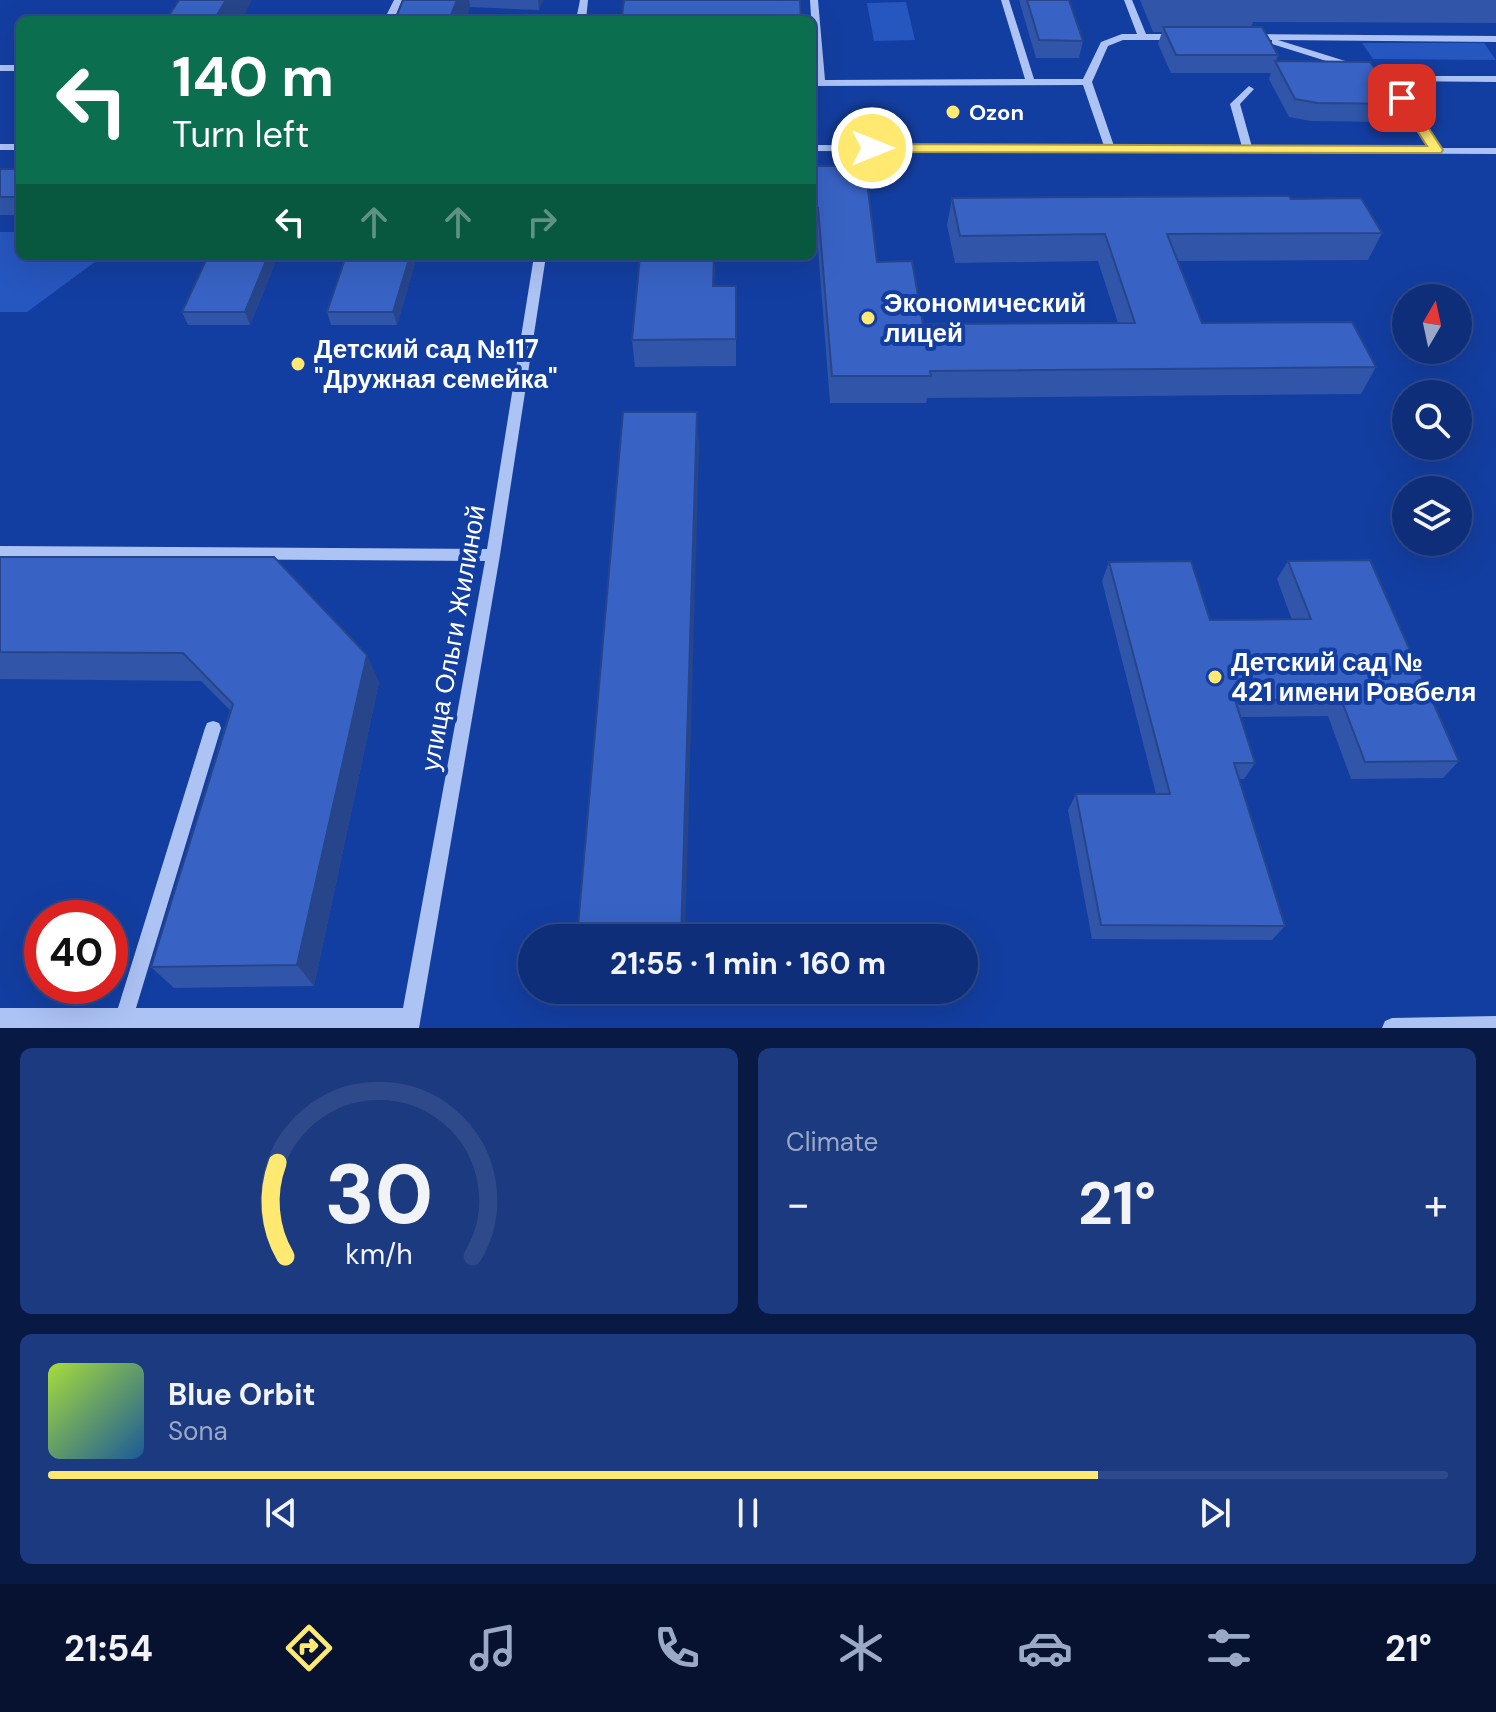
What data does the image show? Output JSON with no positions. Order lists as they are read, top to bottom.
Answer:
{
  "streets": {
    "street": ["улица Ольги Жилиной"]
  },
  "places": [
    "Ozon",
    "Экономический лицей",
    "Детский сад №117 \"Дружная семейка\"",
    "Детский сад № 421 имени Ровбеля"
  ],
  "north": "top",
  "page": {
    "turn": ["140 m", "Turn left"],
    "limit": "40",
    "trip": "21:55 · 1 min · 160 m",
    "tile": "Climate",
    "heat": ["−", "21°", "+"],
    "song": ["Blue Orbit", "Sona"],
    "tabs": ["21:54", "21°"],
    "gauge": ["30", "km/h"]
  }
}
